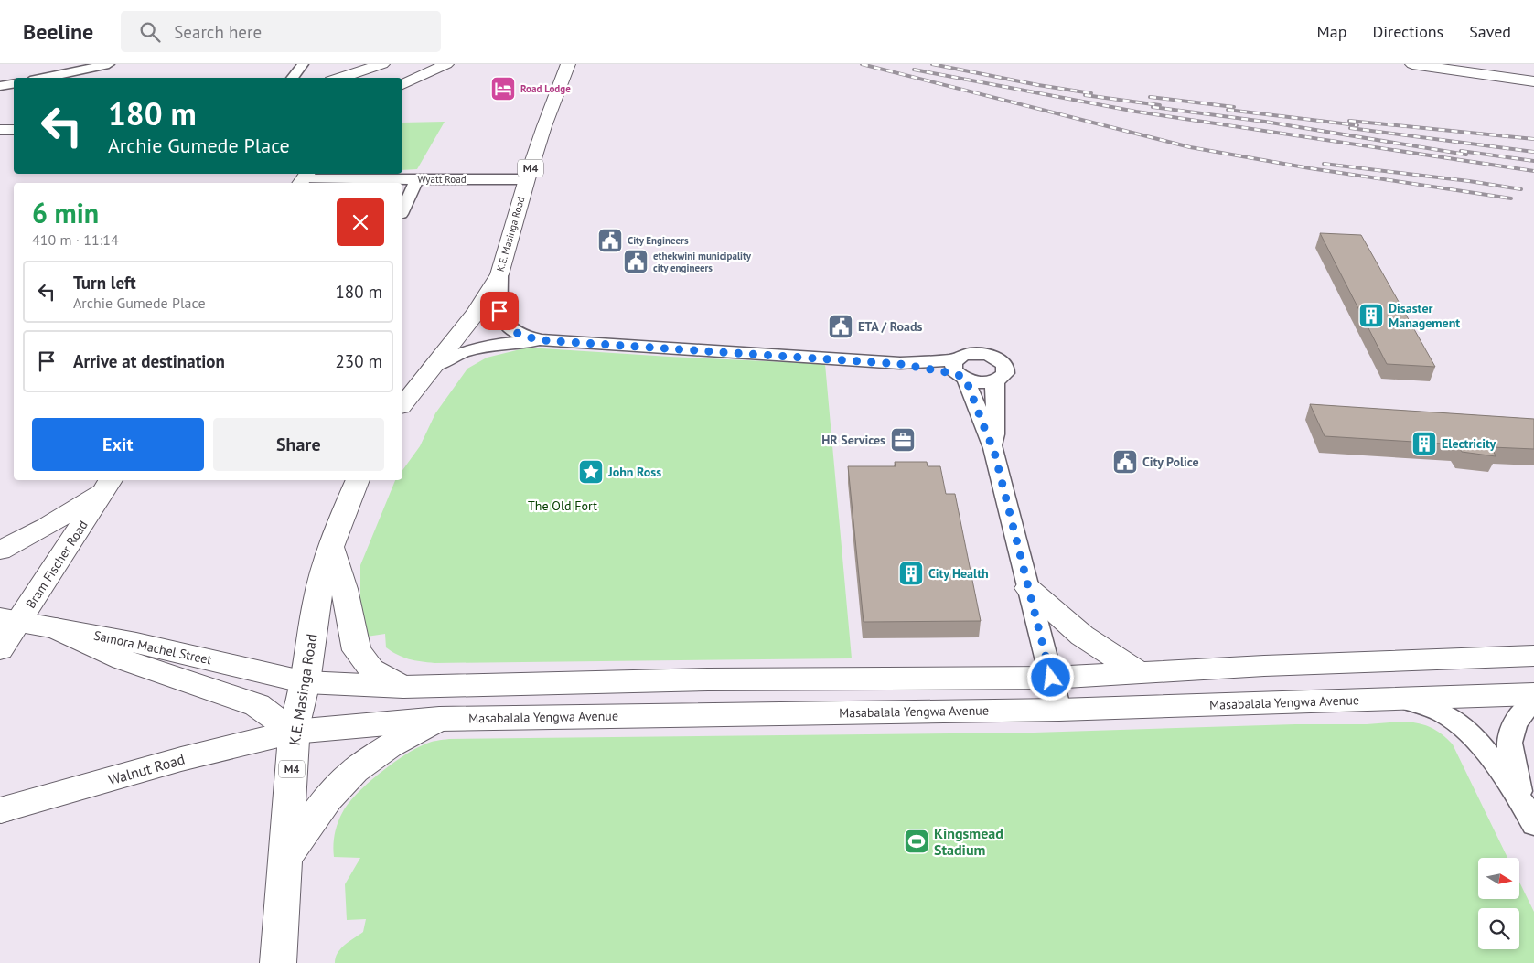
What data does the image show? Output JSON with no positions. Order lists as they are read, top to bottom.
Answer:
{
  "streets": {
    "main road": [
      "M4",
      "K.E. Masinga Road",
      "Bram Fischer Road",
      "Samora Machel Street",
      "Masabalala Yengwa Avenue",
      "Walnut Road"
    ],
    "street": ["Wyatt Road"]
  },
  "crossings": [
    ["Wyatt Road", "K.E. Masinga Road"],
    ["K.E. Masinga Road", "Samora Machel Street"],
    ["K.E. Masinga Road", "Masabalala Yengwa Avenue"],
    ["K.E. Masinga Road", "Walnut Road"],
    ["Bram Fischer Road", "Samora Machel Street"],
    ["Masabalala Yengwa Avenue", "Walnut Road"]
  ],
  "parks": ["The Old Fort"],
  "places": {
    "hotel": ["Road Lodge"],
    "public building": [
      "City Engineers",
      "ethekwini municipality city engineers",
      "ETA / Roads",
      "City Police"
    ],
    "building": ["Disaster Management", "Electricity", "City Health"],
    "office": ["HR Services"],
    "place": ["John Ross"],
    "sports": ["Kingsmead Stadium"]
  },
  "north": "right",
  "page": {
    "header": "Beeline",
    "search": "Search here",
    "nav": ["Map", "Directions", "Saved"],
    "turn": ["180 m", "Archie Gumede Place"],
    "heading": ["6 min", "410 m · 11:14"],
    "list": [
      {
        "name": "Turn left",
        "note": "Archie Gumede Place",
        "value": "180 m"
      },
      {
        "name": "Arrive at destination",
        "value": "230 m"
      }
    ],
    "buttons": ["Exit", "Share"]
  }
}
